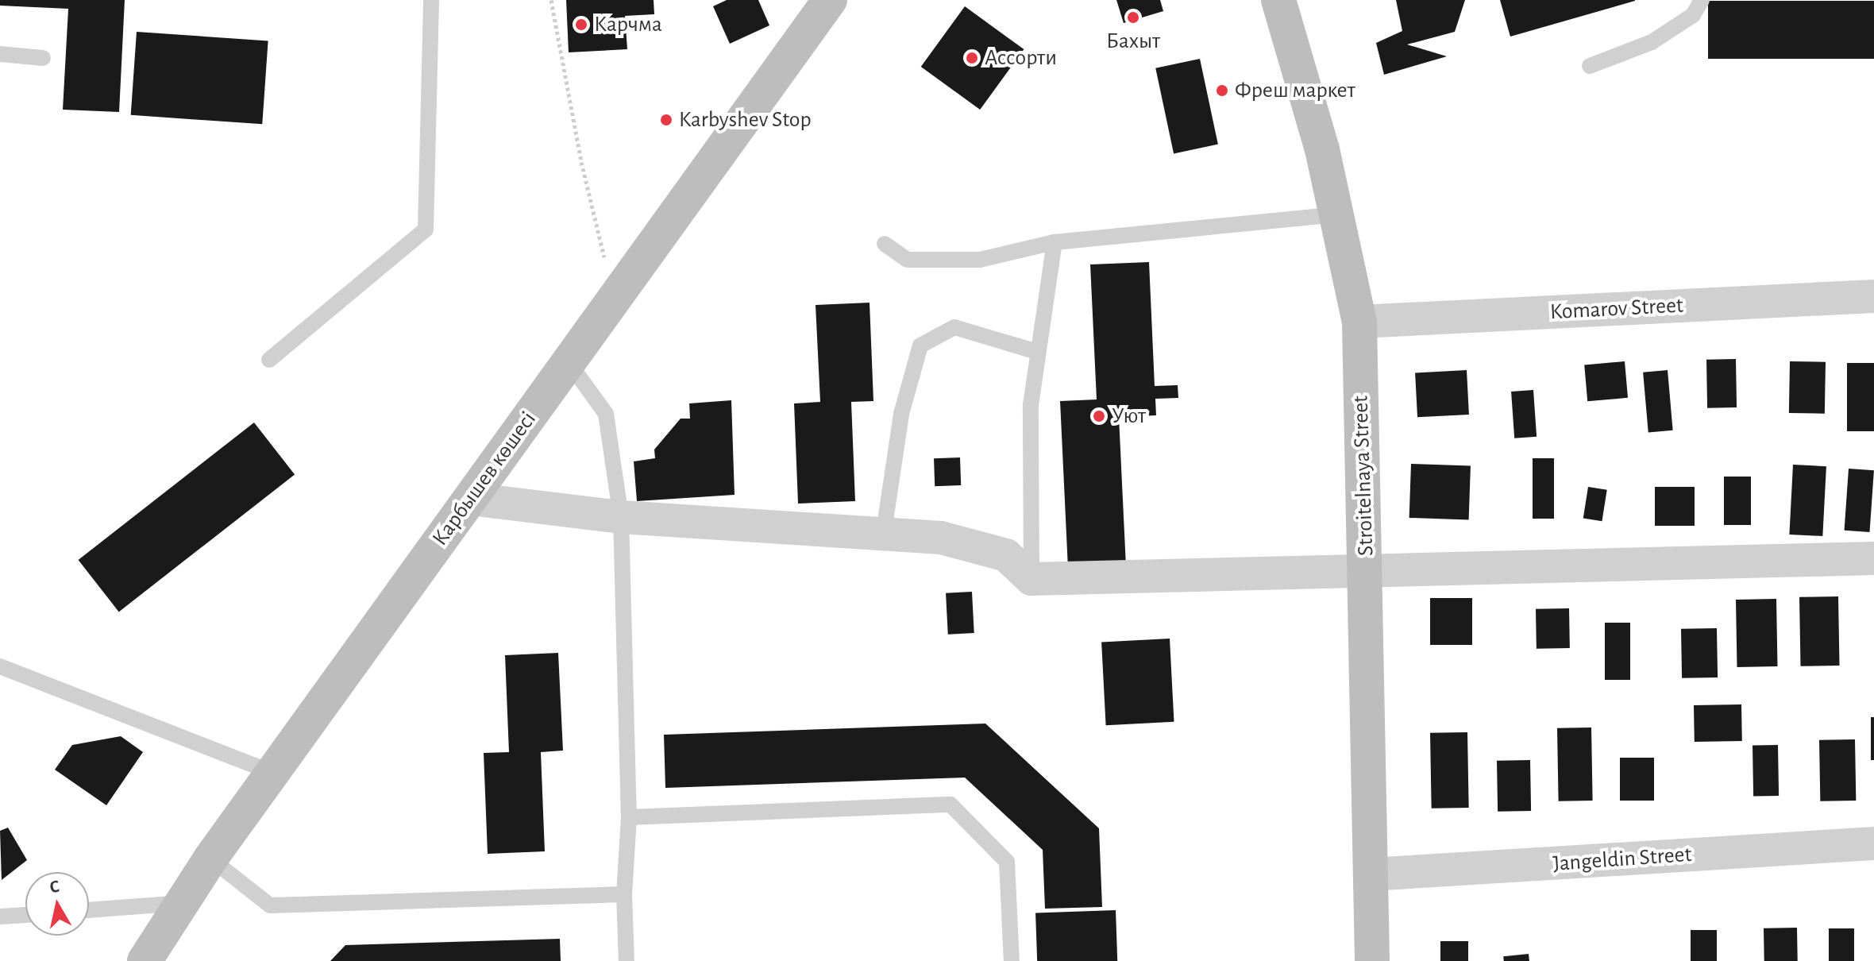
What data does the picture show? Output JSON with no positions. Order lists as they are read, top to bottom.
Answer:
{
  "streets": {
    "main road": ["Stroitelnaya Street", "Карбышев көшесі"],
    "street": ["Komarov Street", "Jangeldin Street"]
  },
  "crossings": [
    ["Komarov Street", "Stroitelnaya Street"],
    ["Stroitelnaya Street", "Jangeldin Street"]
  ],
  "places": [
    "Бахыт",
    "Карчма",
    "Ассорти",
    "Фреш маркет",
    "Karbyshev Stop",
    "Уют"
  ],
  "north": "top"
}
